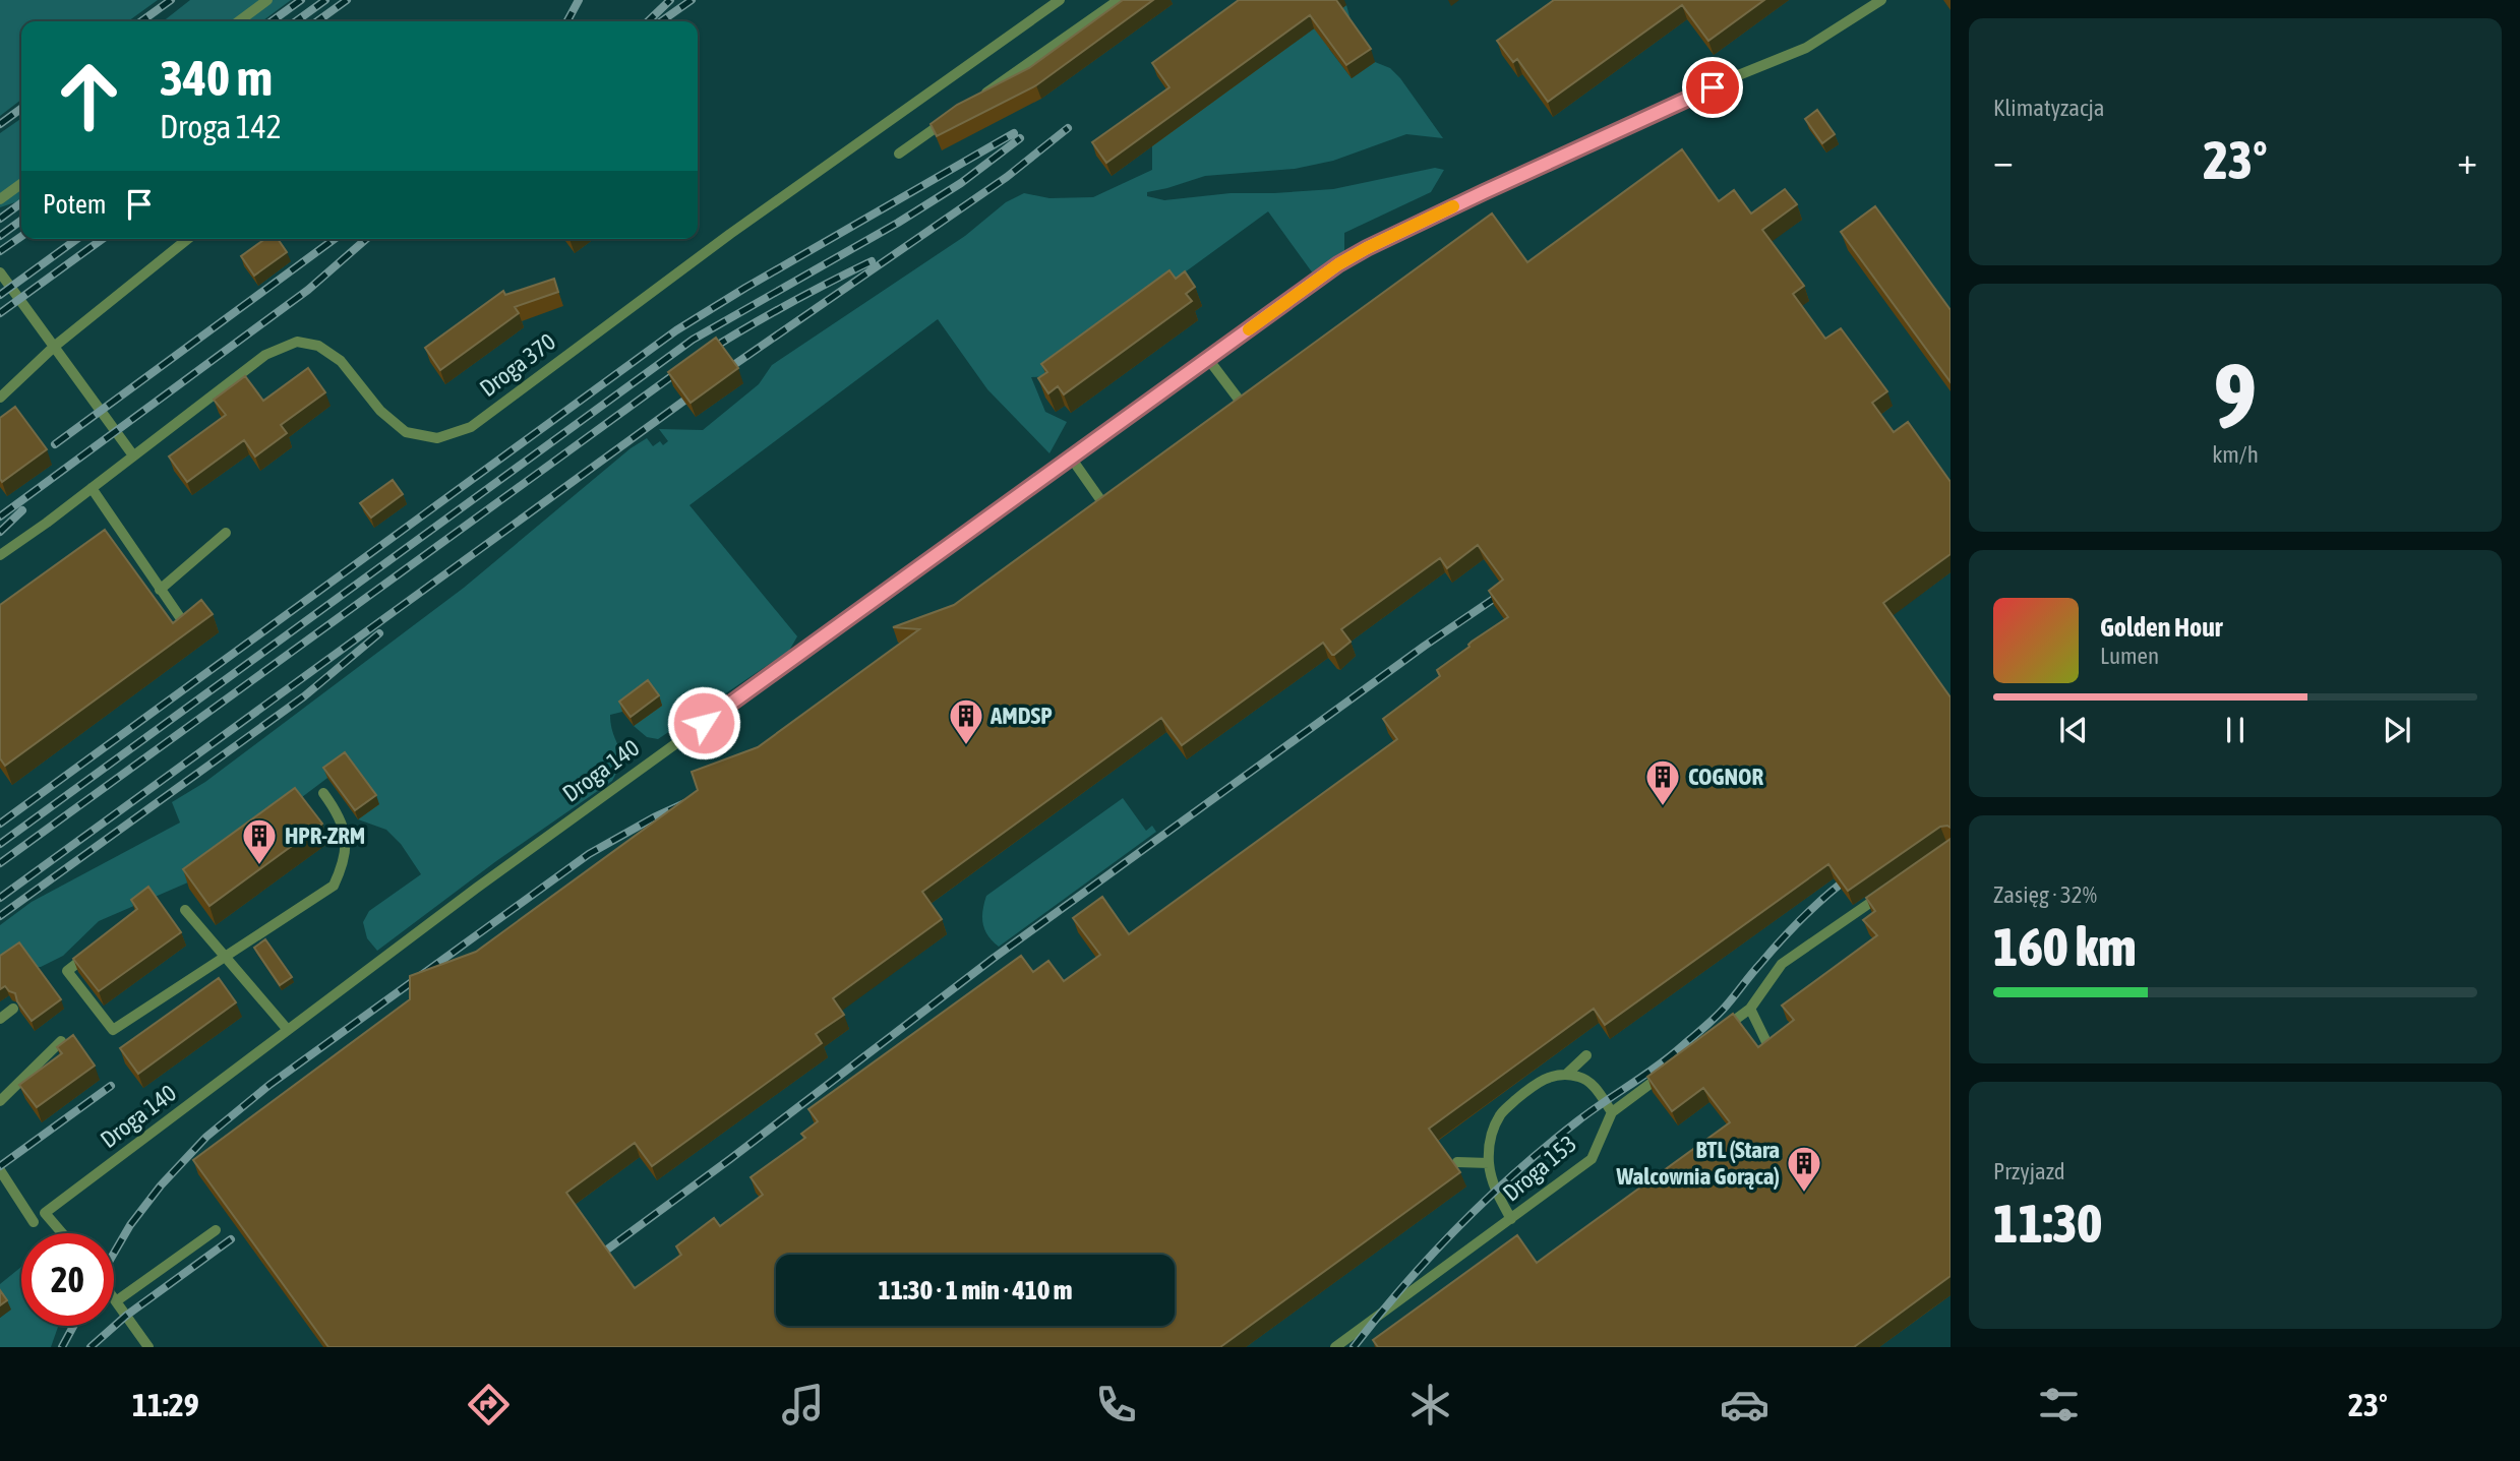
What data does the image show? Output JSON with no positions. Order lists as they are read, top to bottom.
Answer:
{
  "streets": {
    "lane": ["Droga 370", "Droga 140", "Droga 153"]
  },
  "places": {
    "building": [
      "AMDSP",
      "COGNOR",
      "HPR-ZRM",
      "BTL (Stara Walcownia Gorąca)"
    ]
  },
  "page": {
    "tile": [
      "Klimatyzacja",
      ["9", "km/h"],
      ["Zasięg · 32%", "160 km"],
      ["Przyjazd", "11:30"]
    ],
    "turn": ["340 m", "Droga 142"],
    "heat": ["−", "23°", "+"],
    "then": "Potem",
    "song": ["Golden Hour", "Lumen"],
    "limit": "20",
    "trip": "11:30 · 1 min · 410 m",
    "tabs": ["11:29", "23°"]
  }
}
